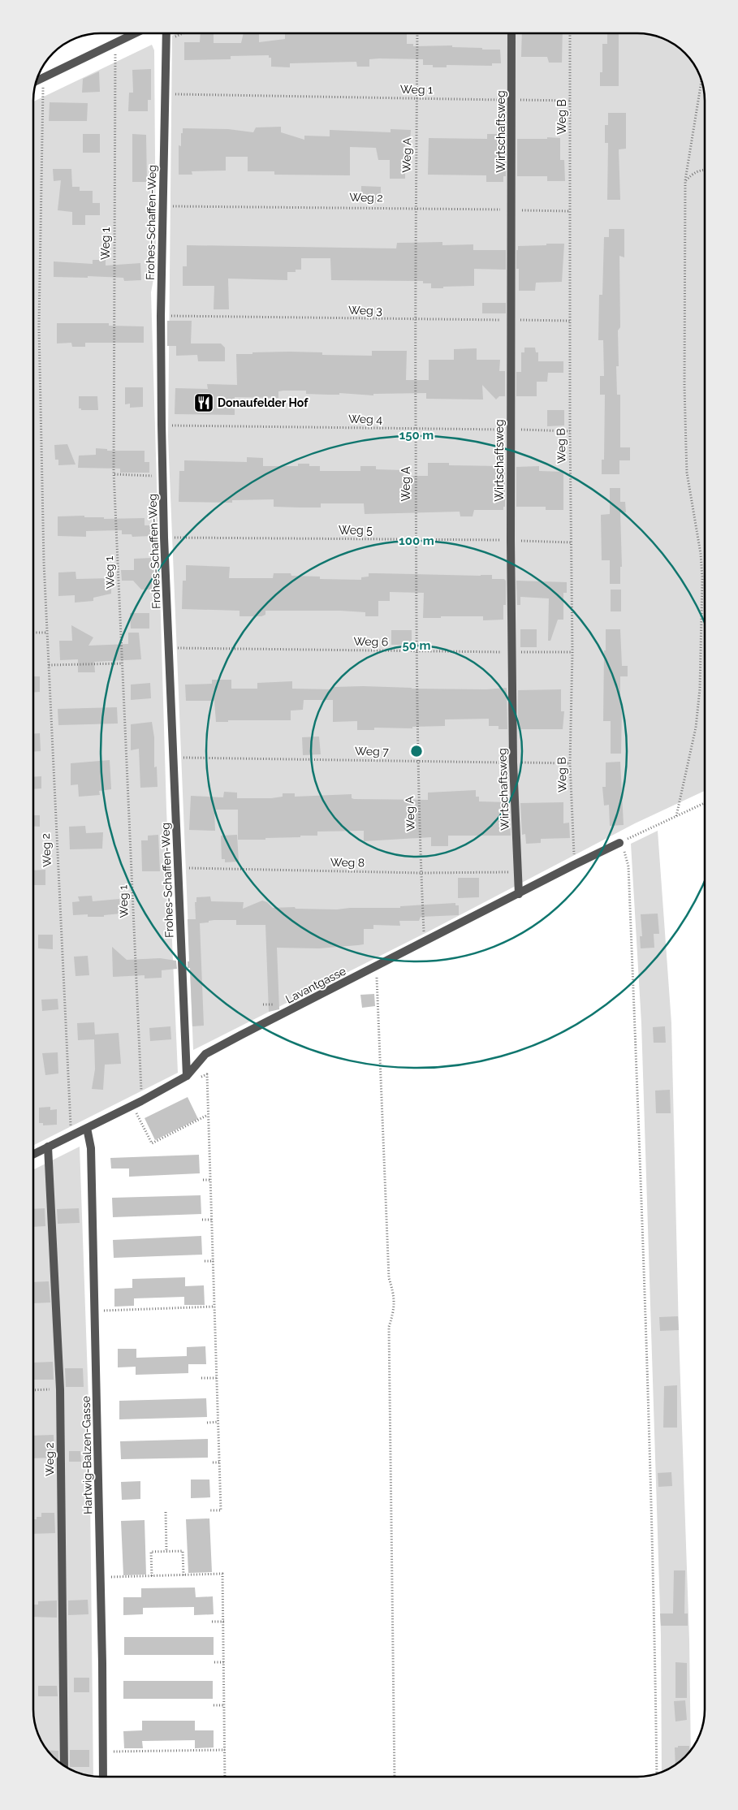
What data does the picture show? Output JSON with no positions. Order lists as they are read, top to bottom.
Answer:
{
  "streets": {
    "street": [
      "Wirtschaftsweg",
      "Weg 2",
      "Frohes-Schaffen-Weg",
      "Lavantgasse",
      "Hartwig-Balzen-Gasse"
    ],
    "path": [
      "Weg 1",
      "Weg B",
      "Weg A",
      "Weg 3",
      "Weg 4",
      "Weg 5",
      "Weg 6",
      "Weg 7",
      "Weg 8"
    ]
  },
  "crossings": [
    ["Weg 1", "Weg B"],
    ["Weg 1", "Wirtschaftsweg"],
    ["Weg 1", "Weg A"],
    ["Weg 1", "Frohes-Schaffen-Weg"],
    ["Weg 1", "Lavantgasse"],
    ["Weg B", "Weg 2"],
    ["Weg B", "Weg 3"],
    ["Weg B", "Weg 4"],
    ["Weg B", "Weg 5"],
    ["Weg B", "Weg 6"],
    ["Weg B", "Weg 7"],
    ["Weg B", "Lavantgasse"],
    ["Wirtschaftsweg", "Weg 2"],
    ["Wirtschaftsweg", "Weg 3"],
    ["Wirtschaftsweg", "Weg 4"],
    ["Wirtschaftsweg", "Weg 5"],
    ["Wirtschaftsweg", "Weg 6"],
    ["Wirtschaftsweg", "Weg 7"],
    ["Wirtschaftsweg", "Weg 8"],
    ["Wirtschaftsweg", "Lavantgasse"],
    ["Weg A", "Weg 2"],
    ["Weg A", "Weg 3"],
    ["Weg A", "Weg 4"],
    ["Weg A", "Weg 5"],
    ["Weg A", "Weg 6"],
    ["Weg A", "Weg 7"],
    ["Weg A", "Weg 8"],
    ["Weg A", "Lavantgasse"],
    ["Weg 2", "Frohes-Schaffen-Weg"],
    ["Weg 2", "Lavantgasse"],
    ["Frohes-Schaffen-Weg", "Weg 3"],
    ["Frohes-Schaffen-Weg", "Weg 4"],
    ["Frohes-Schaffen-Weg", "Weg 5"],
    ["Frohes-Schaffen-Weg", "Weg 6"],
    ["Frohes-Schaffen-Weg", "Weg 7"],
    ["Frohes-Schaffen-Weg", "Weg 8"],
    ["Frohes-Schaffen-Weg", "Lavantgasse"],
    ["Lavantgasse", "Hartwig-Balzen-Gasse"]
  ],
  "places": {
    "restaurant": ["Donaufelder Hof"]
  },
  "rings": ["150 m", "100 m", "50 m"]
}
